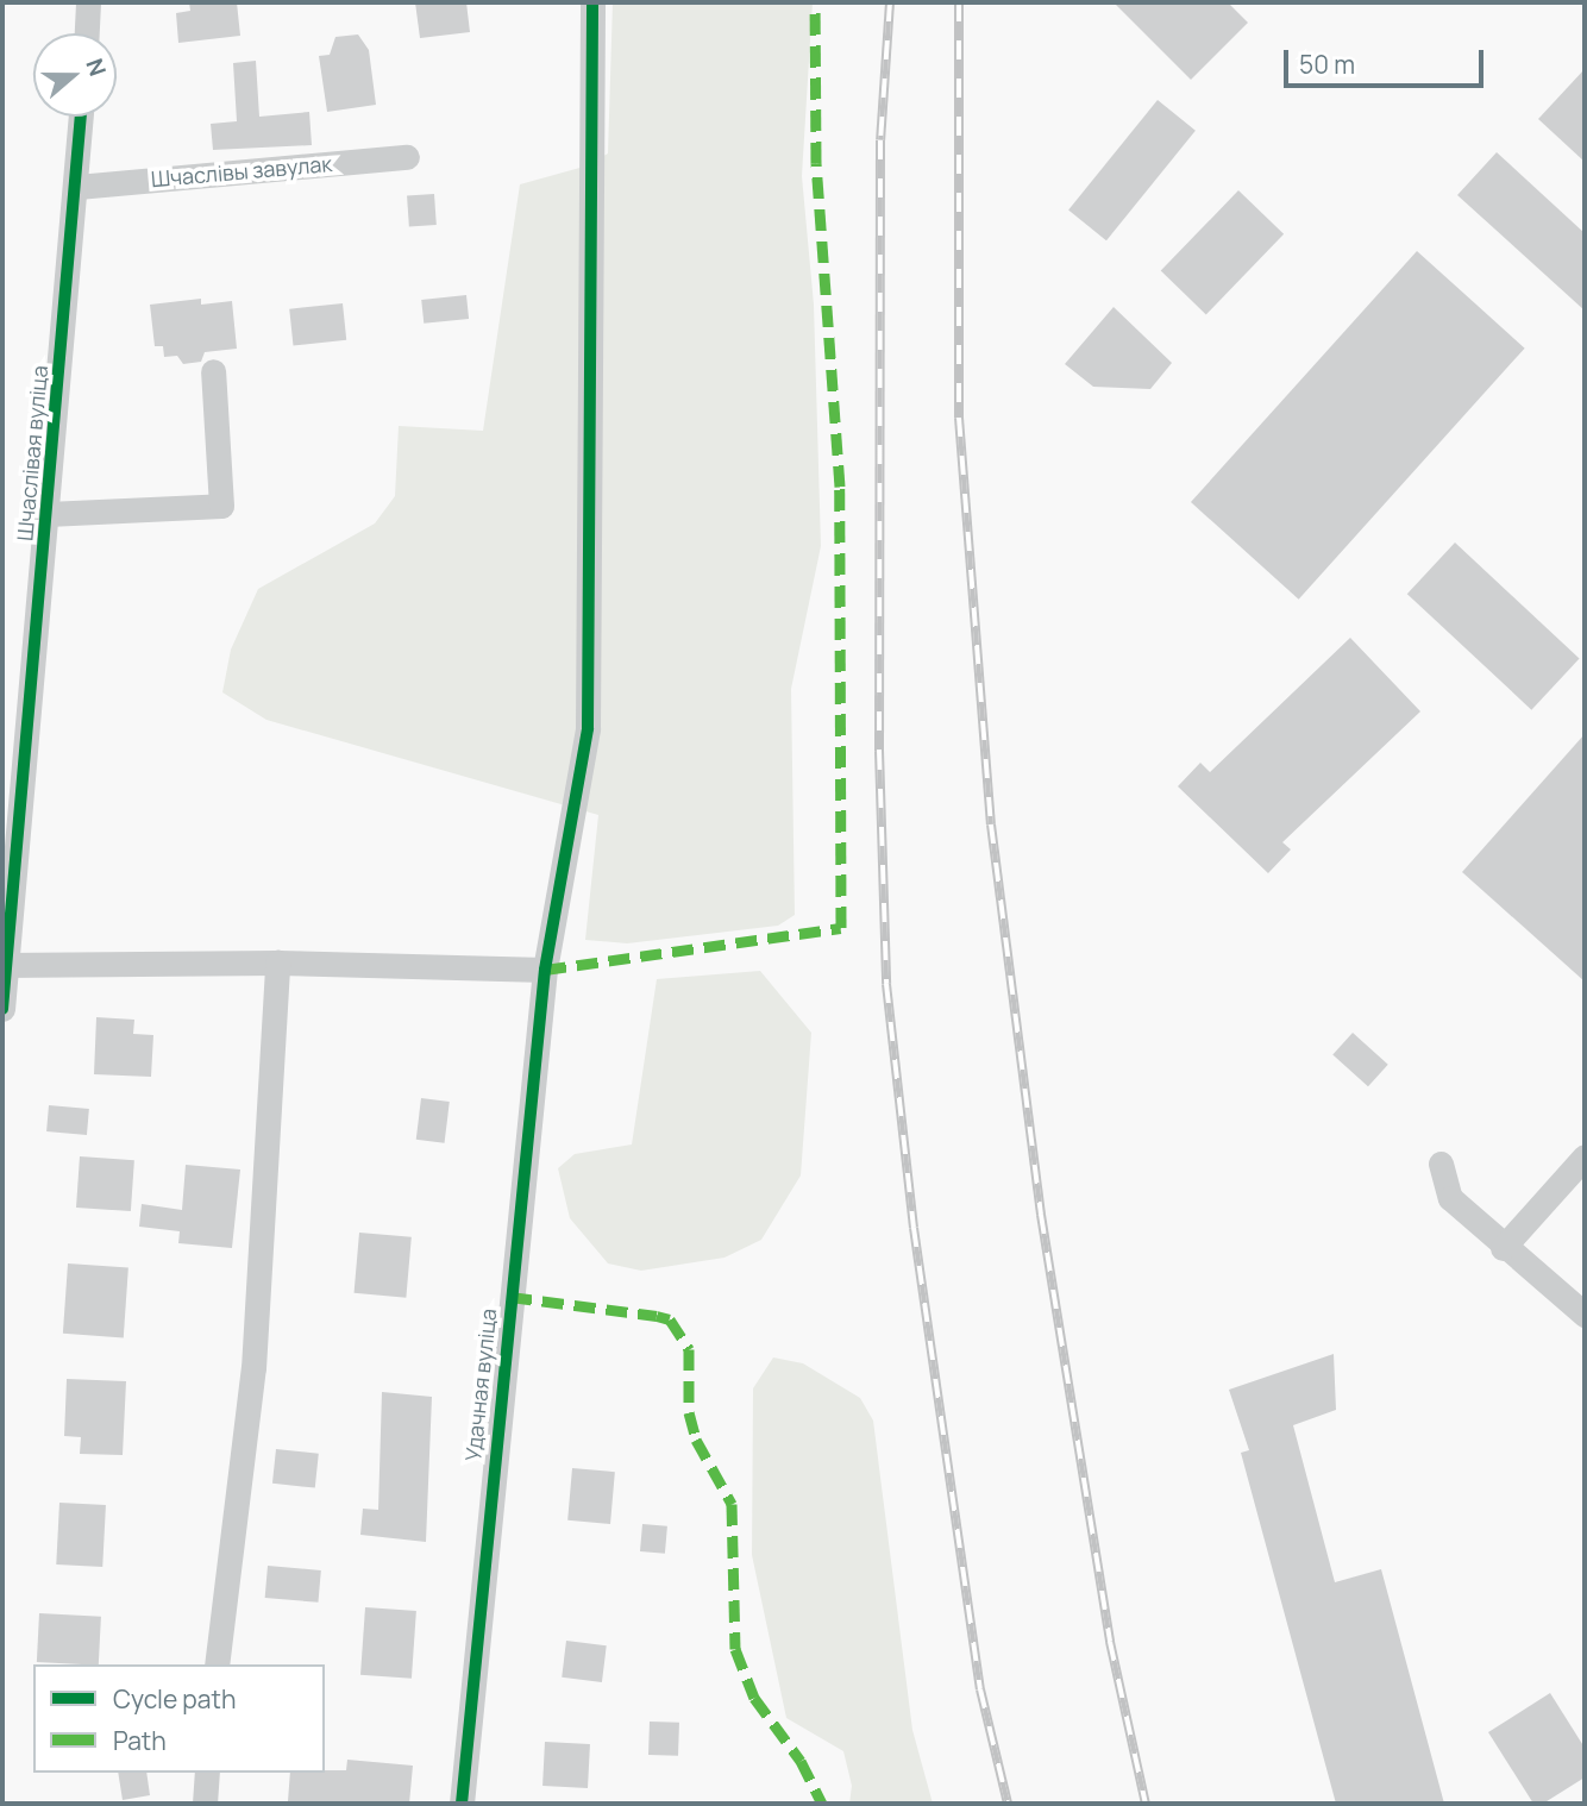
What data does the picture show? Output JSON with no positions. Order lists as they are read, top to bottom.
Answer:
{
  "streets": {
    "street": ["Шчаслівы завулак", "Шчаслівая вуліца", "Удачная вуліца"]
  },
  "crossings": [
    ["Шчаслівы завулак", "Шчаслівая вуліца"]
  ],
  "legend": ["Cycle path", "Path"],
  "scale_bar": "50 m",
  "north": "right"
}
